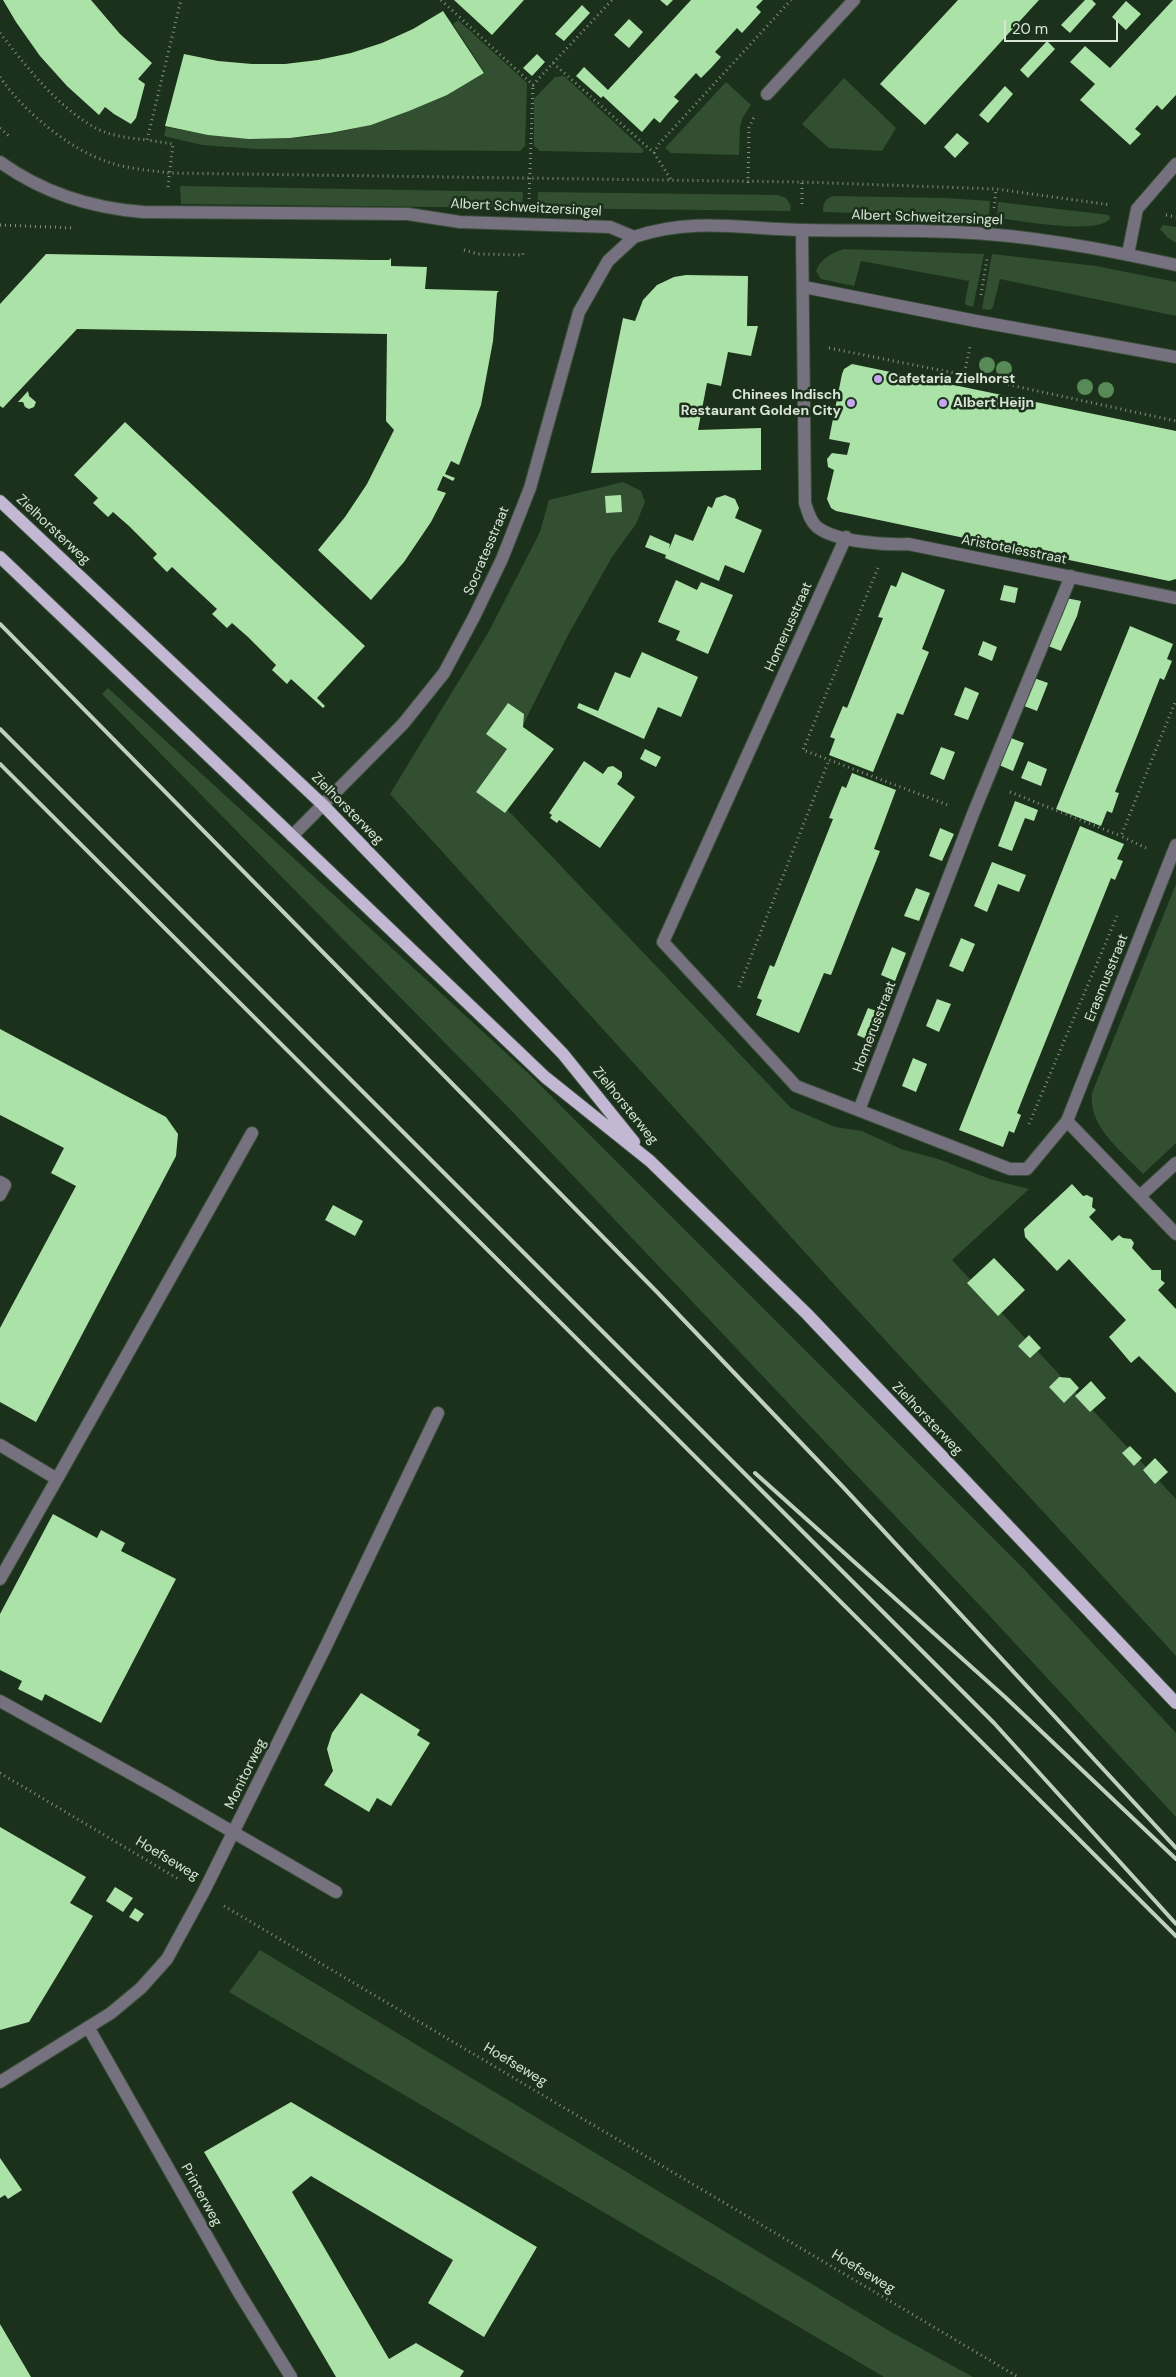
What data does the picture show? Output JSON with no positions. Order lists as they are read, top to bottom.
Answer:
{
  "streets": {
    "main road": ["Zielhorsterweg"],
    "street": [
      "Albert Schweitzersingel",
      "Aristotelesstraat",
      "Socratesstraat",
      "Homerusstraat",
      "Erasmusstraat",
      "Monitorweg",
      "Printerweg"
    ],
    "path": ["Hoefseweg"]
  },
  "crossings": [
    ["Albert Schweitzersingel", "Socratesstraat"],
    ["Zielhorsterweg", "Socratesstraat"],
    ["Aristotelesstraat", "Homerusstraat"],
    ["Homerusstraat", "Erasmusstraat"],
    ["Monitorweg", "Hoefseweg"],
    ["Monitorweg", "Printerweg"]
  ],
  "places": ["Cafetaria Zielhorst", "Chinees Indisch Restaurant Golden City", "Albert Heijn"],
  "scale_bar": "20 m"
}
